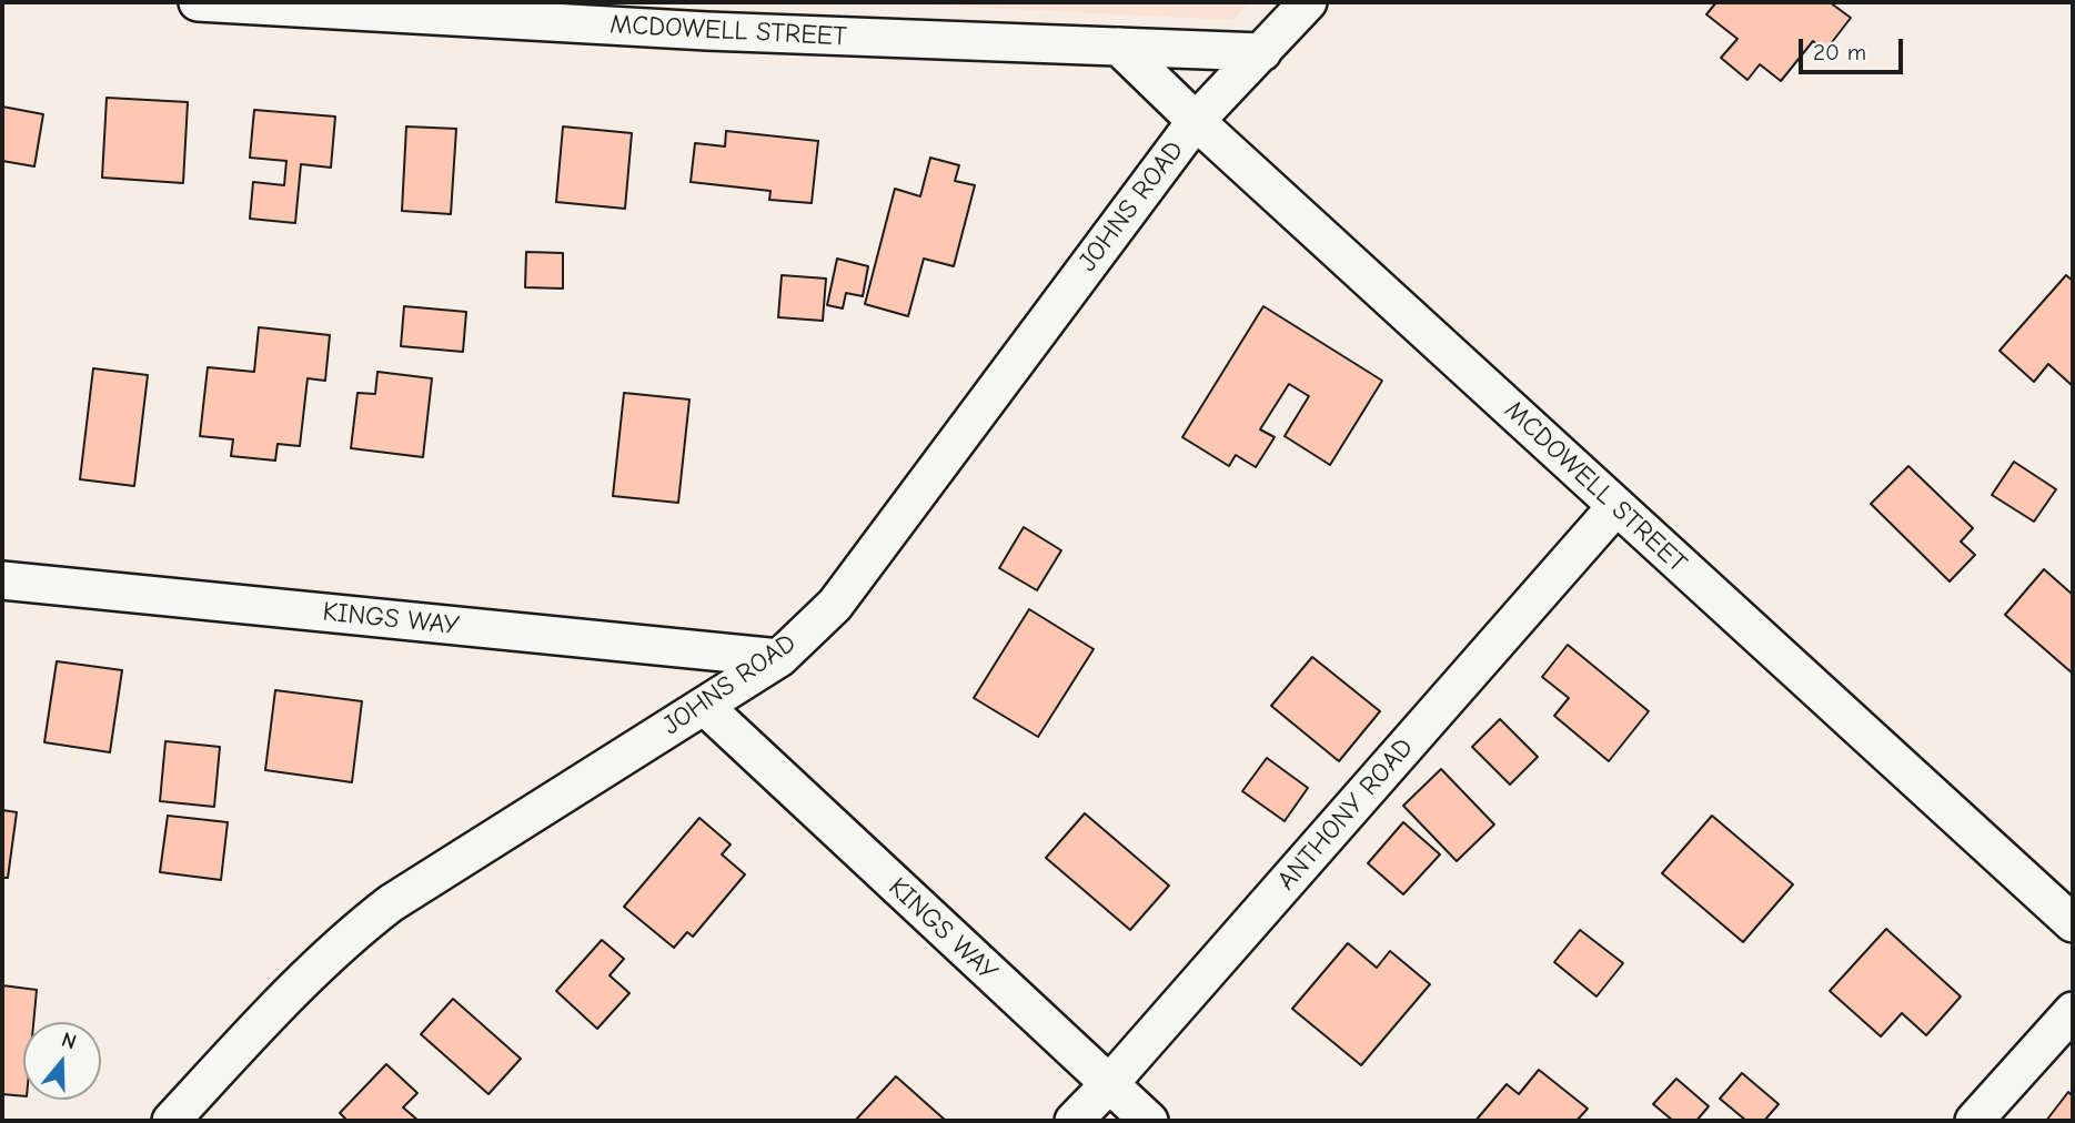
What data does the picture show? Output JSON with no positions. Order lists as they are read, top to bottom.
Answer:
{
  "streets": {
    "street": [
      "MCDOWELL STREET",
      "JOHNS ROAD",
      "KINGS WAY",
      "ANTHONY ROAD"
    ]
  },
  "crossings": [
    ["MCDOWELL STREET", "JOHNS ROAD"],
    ["MCDOWELL STREET", "ANTHONY ROAD"],
    ["JOHNS ROAD", "KINGS WAY"],
    ["KINGS WAY", "ANTHONY ROAD"]
  ],
  "scale_bar": "20 m",
  "north": "top"
}
